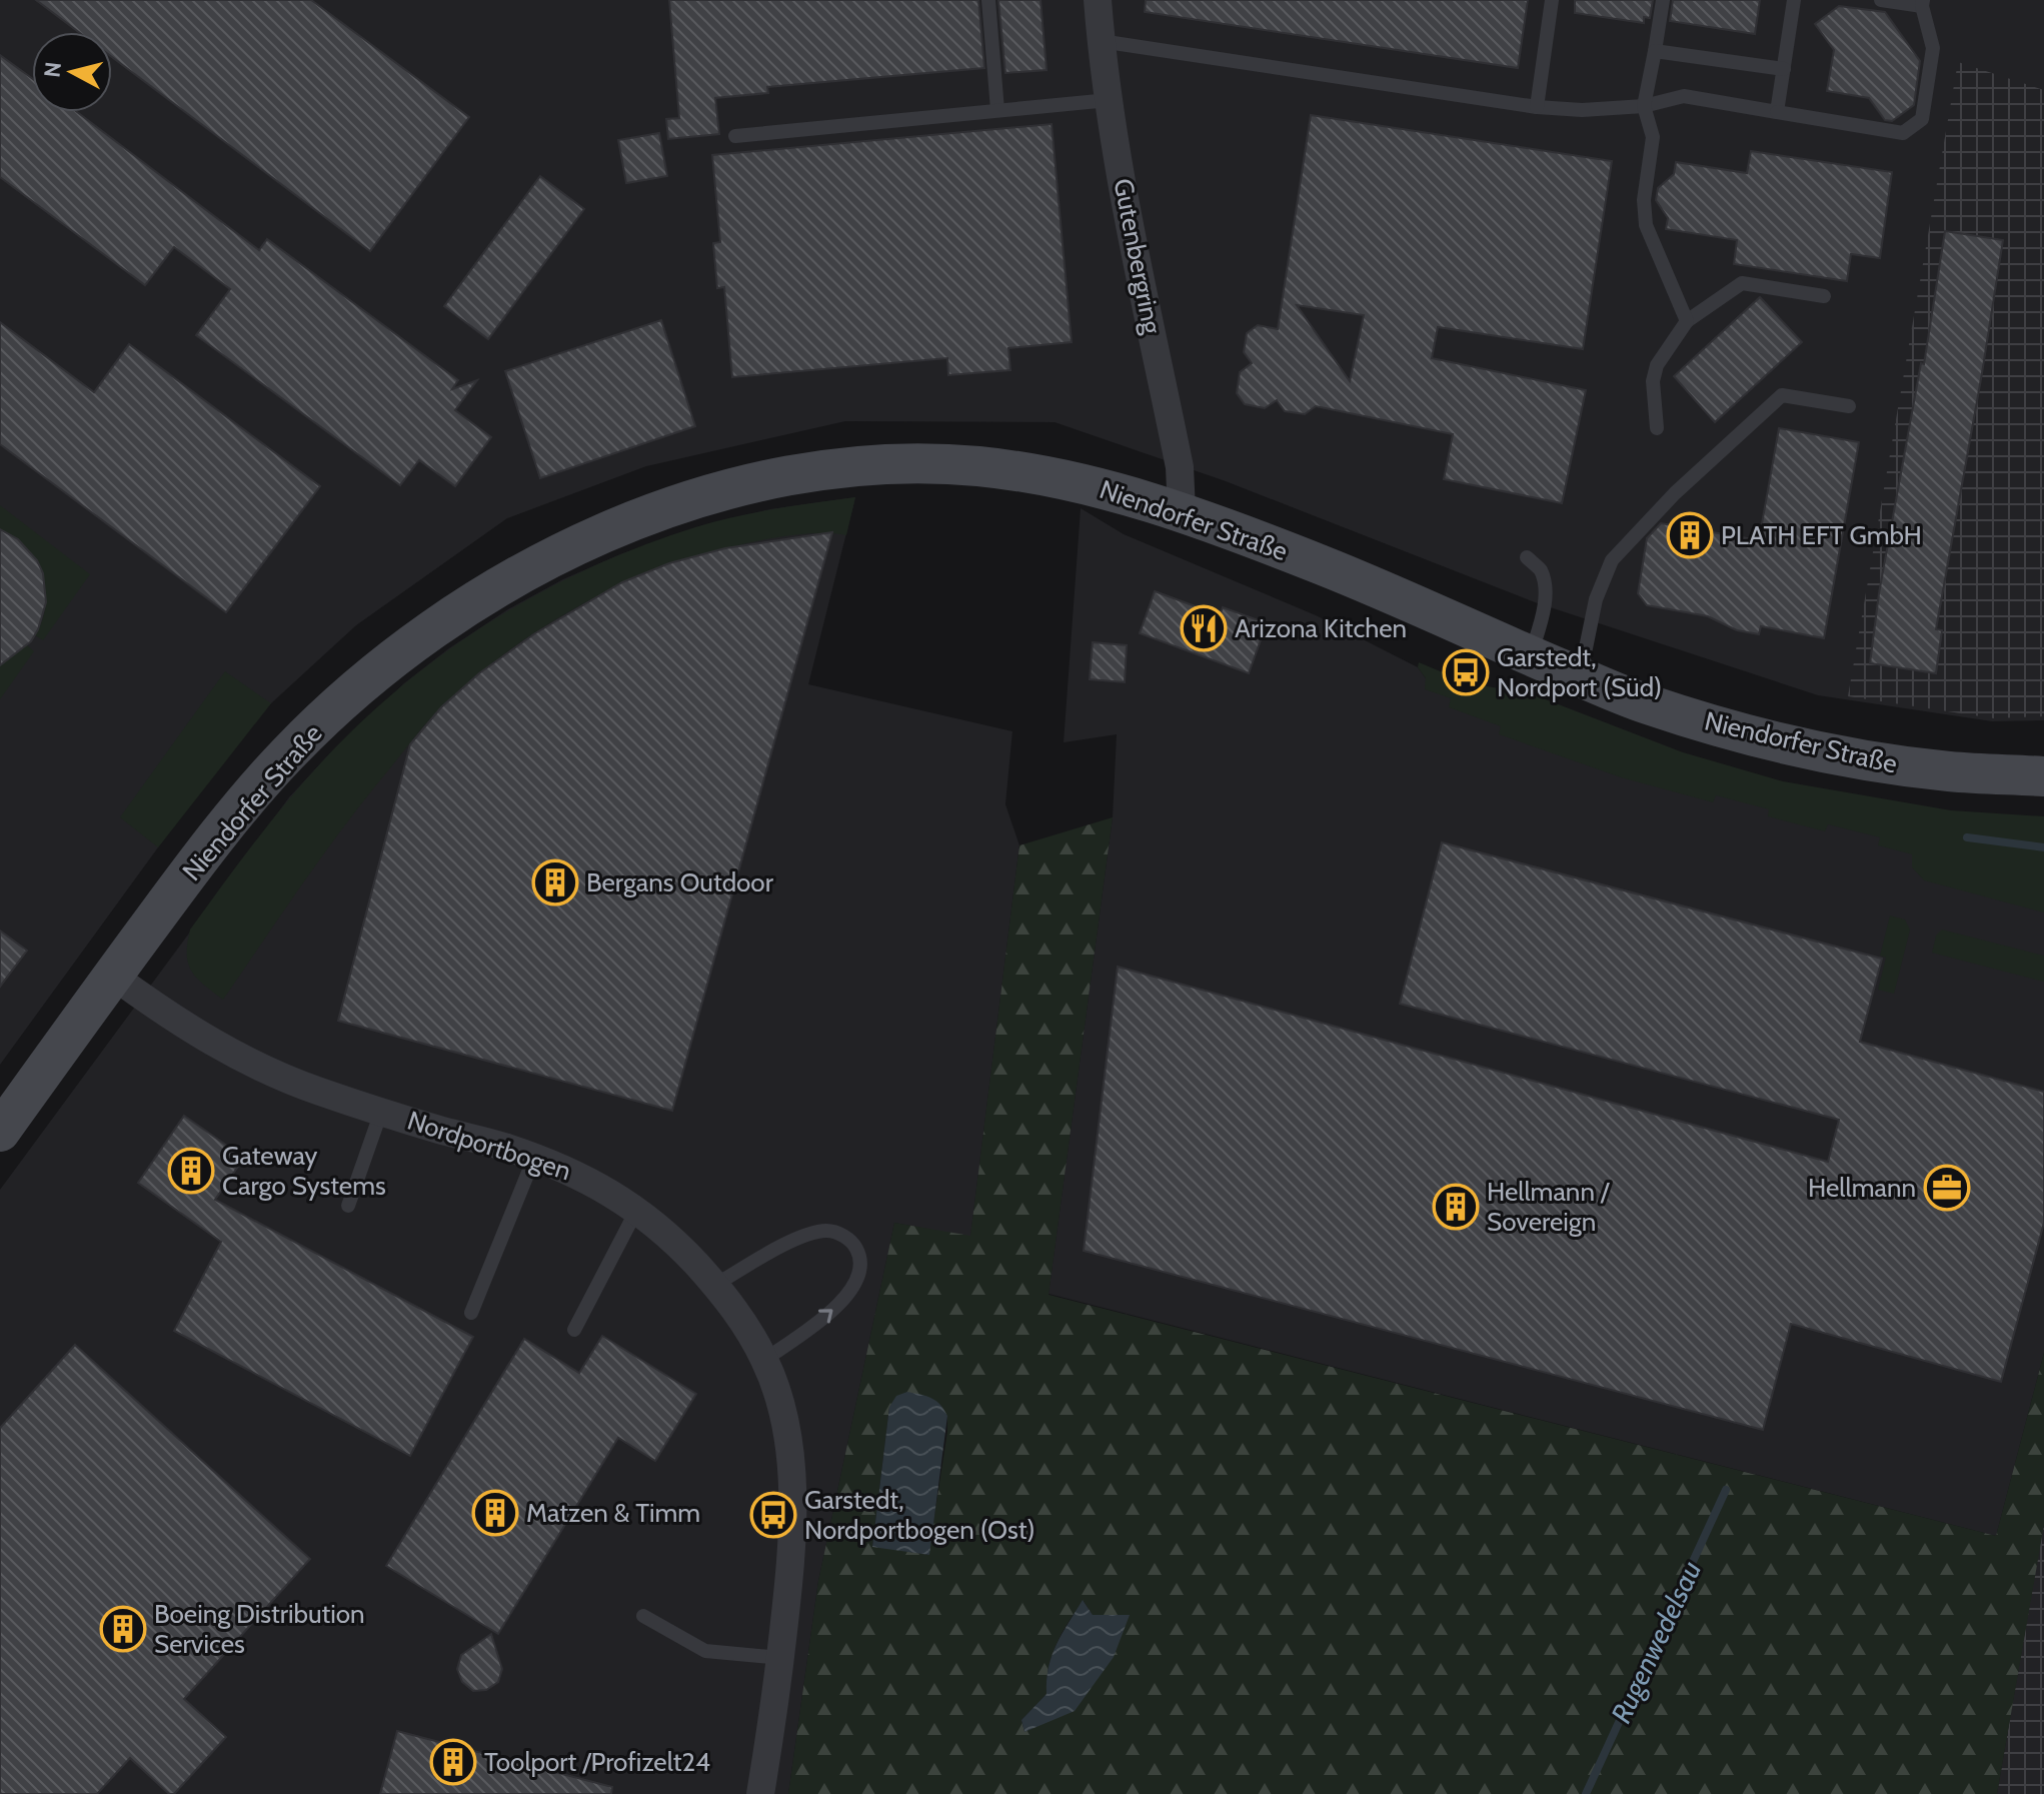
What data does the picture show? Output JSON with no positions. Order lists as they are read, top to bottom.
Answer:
{
  "streets": {
    "main road": ["Niendorfer Straße"],
    "street": ["Gutenbergring", "Nordportbogen"]
  },
  "crossings": [
    ["Gutenbergring", "Niendorfer Straße"],
    ["Niendorfer Straße", "Nordportbogen"]
  ],
  "water": ["Rugenwedelsau"],
  "places": {
    "building": [
      "PLATH EFT GmbH",
      "Bergans Outdoor",
      "Gateway Cargo Systems",
      "Hellmann / Sovereign",
      "Matzen & Timm",
      "Boeing Distribution Services",
      "Toolport /Profizelt24"
    ],
    "restaurant": ["Arizona Kitchen"],
    "bus stop": ["Garstedt, Nordport (Süd)", "Garstedt, Nordportbogen (Ost)"],
    "office": ["Hellmann"]
  },
  "north": "left"
}
